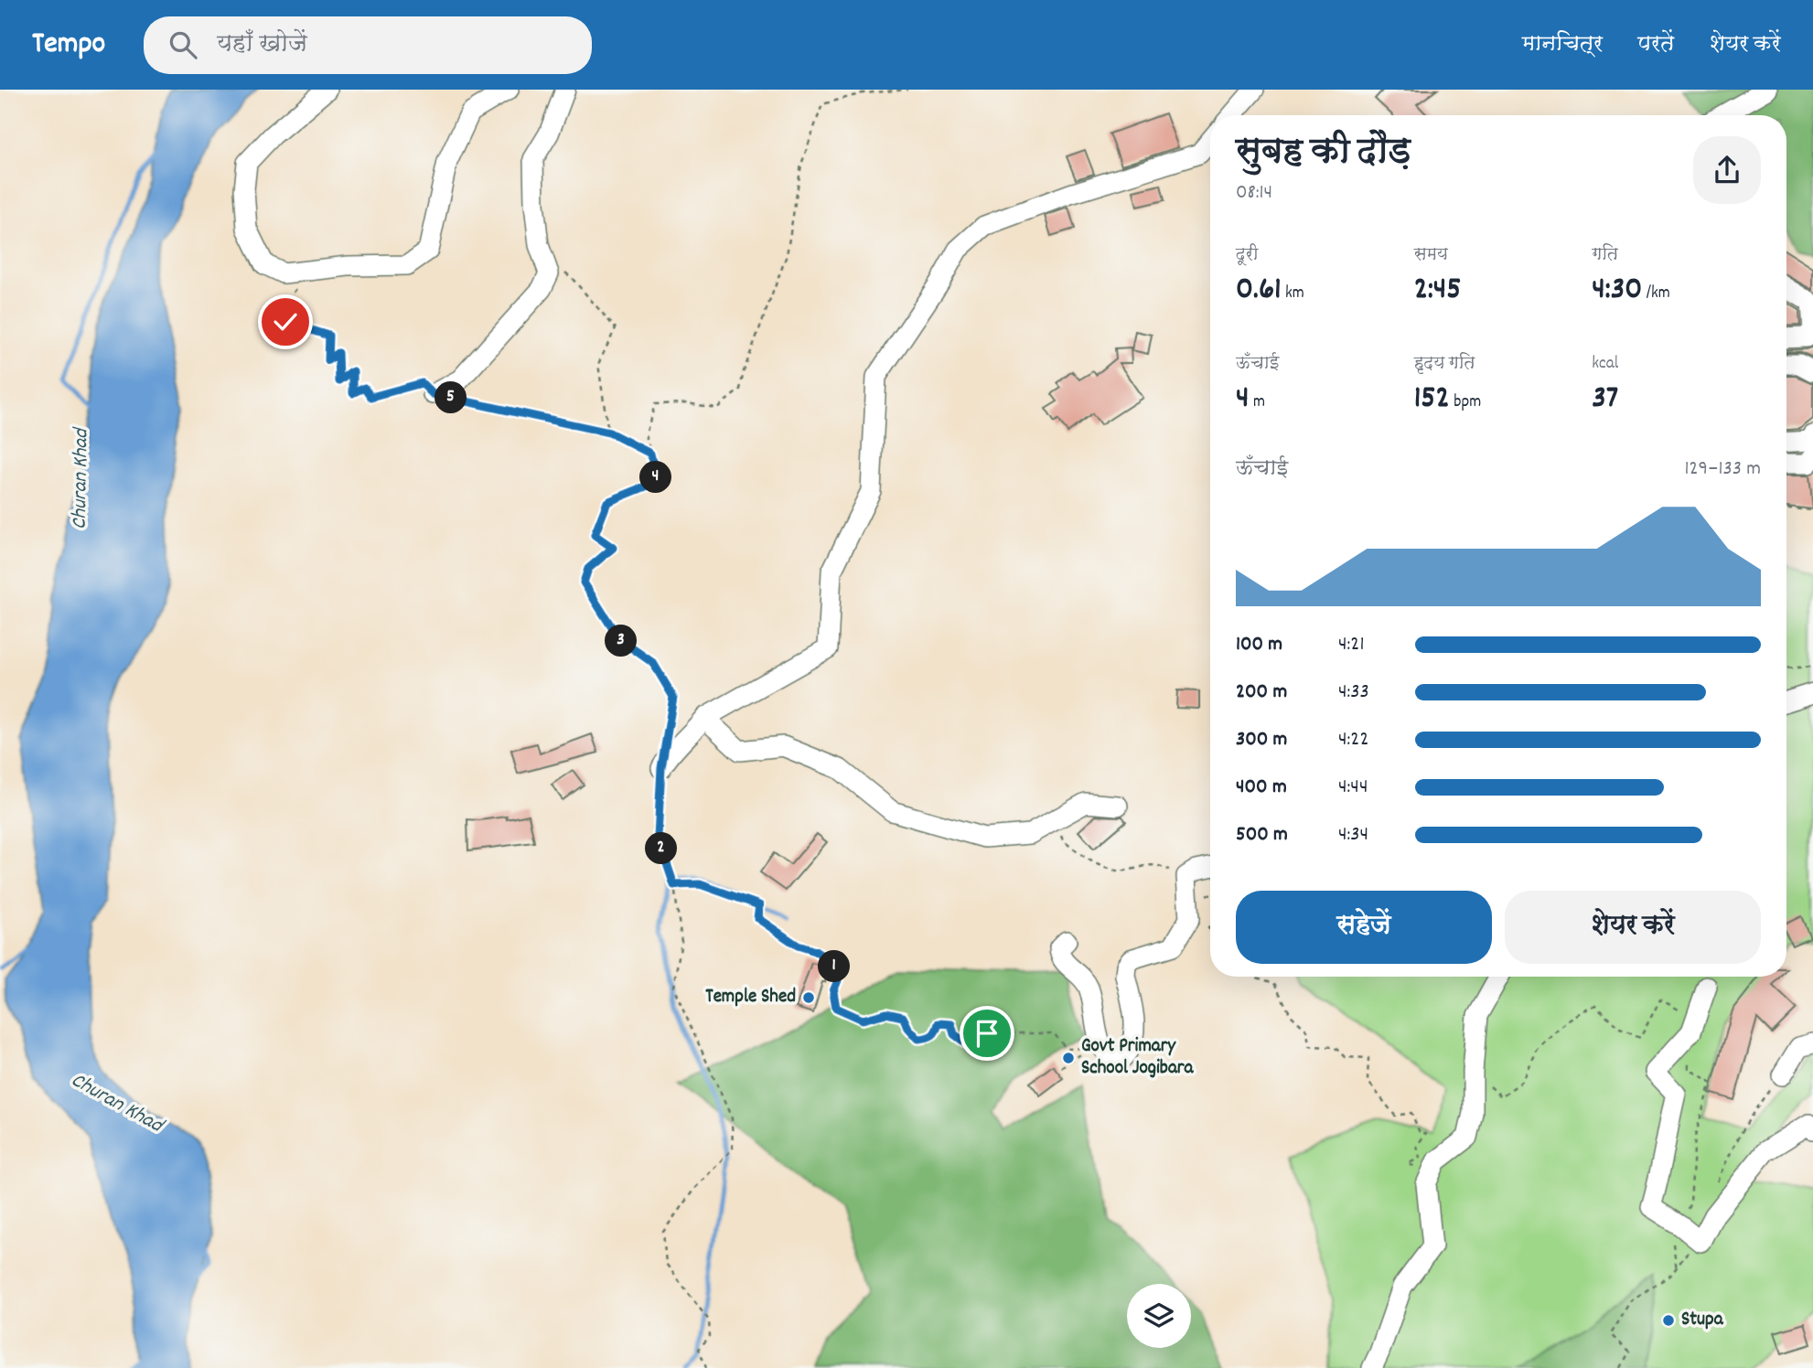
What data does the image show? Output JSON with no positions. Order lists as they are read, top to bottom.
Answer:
{
  "water": ["Churan Khad"],
  "places": ["Temple Shed", "Govt Primary School Jogibara", "Stupa"],
  "page": {
    "header": "Tempo",
    "search": "यहाँ खोजें",
    "nav": ["मानचित्र", "परतें", "शेयर करें"],
    "heading": ["सुबह की दौड़", "08:14"],
    "stats": [
      ["दूरी", "0.61 km"],
      ["समय", "2:45"],
      ["गति", "4:30 /km"],
      ["ऊँचाई", "4 m"],
      ["हृदय गति", "152 bpm"],
      ["kcal", "37"]
    ],
    "pins": [
      "5",
      "4",
      "3",
      "2",
      "1"
    ],
    "chart": ["ऊँचाई", "129–133 m"],
    "list": [
      {
        "name": "100 m",
        "note": "4:21"
      },
      {
        "name": "200 m",
        "note": "4:33"
      },
      {
        "name": "300 m",
        "note": "4:22"
      },
      {
        "name": "400 m",
        "note": "4:44"
      },
      {
        "name": "500 m",
        "note": "4:34"
      }
    ],
    "buttons": ["सहेजें", "शेयर करें"]
  }
}
